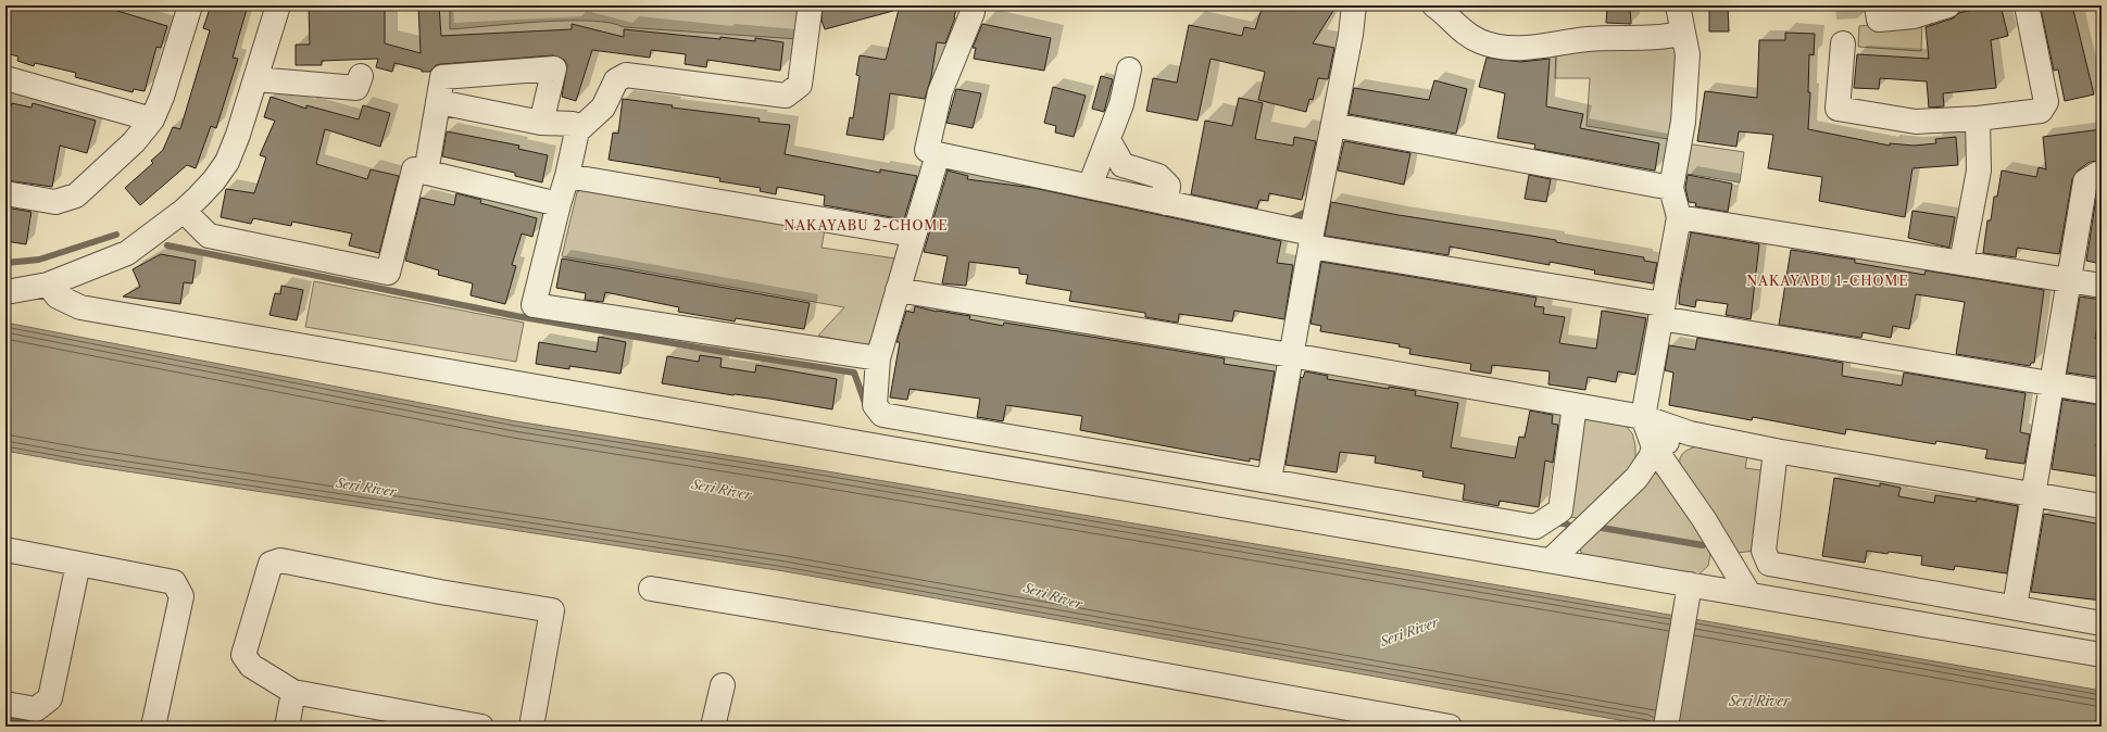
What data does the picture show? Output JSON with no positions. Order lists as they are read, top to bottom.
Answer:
{
  "districts": ["NAKAYABU 2-CHOME", "NAKAYABU 1-CHOME"],
  "water": ["Seri River"]
}
